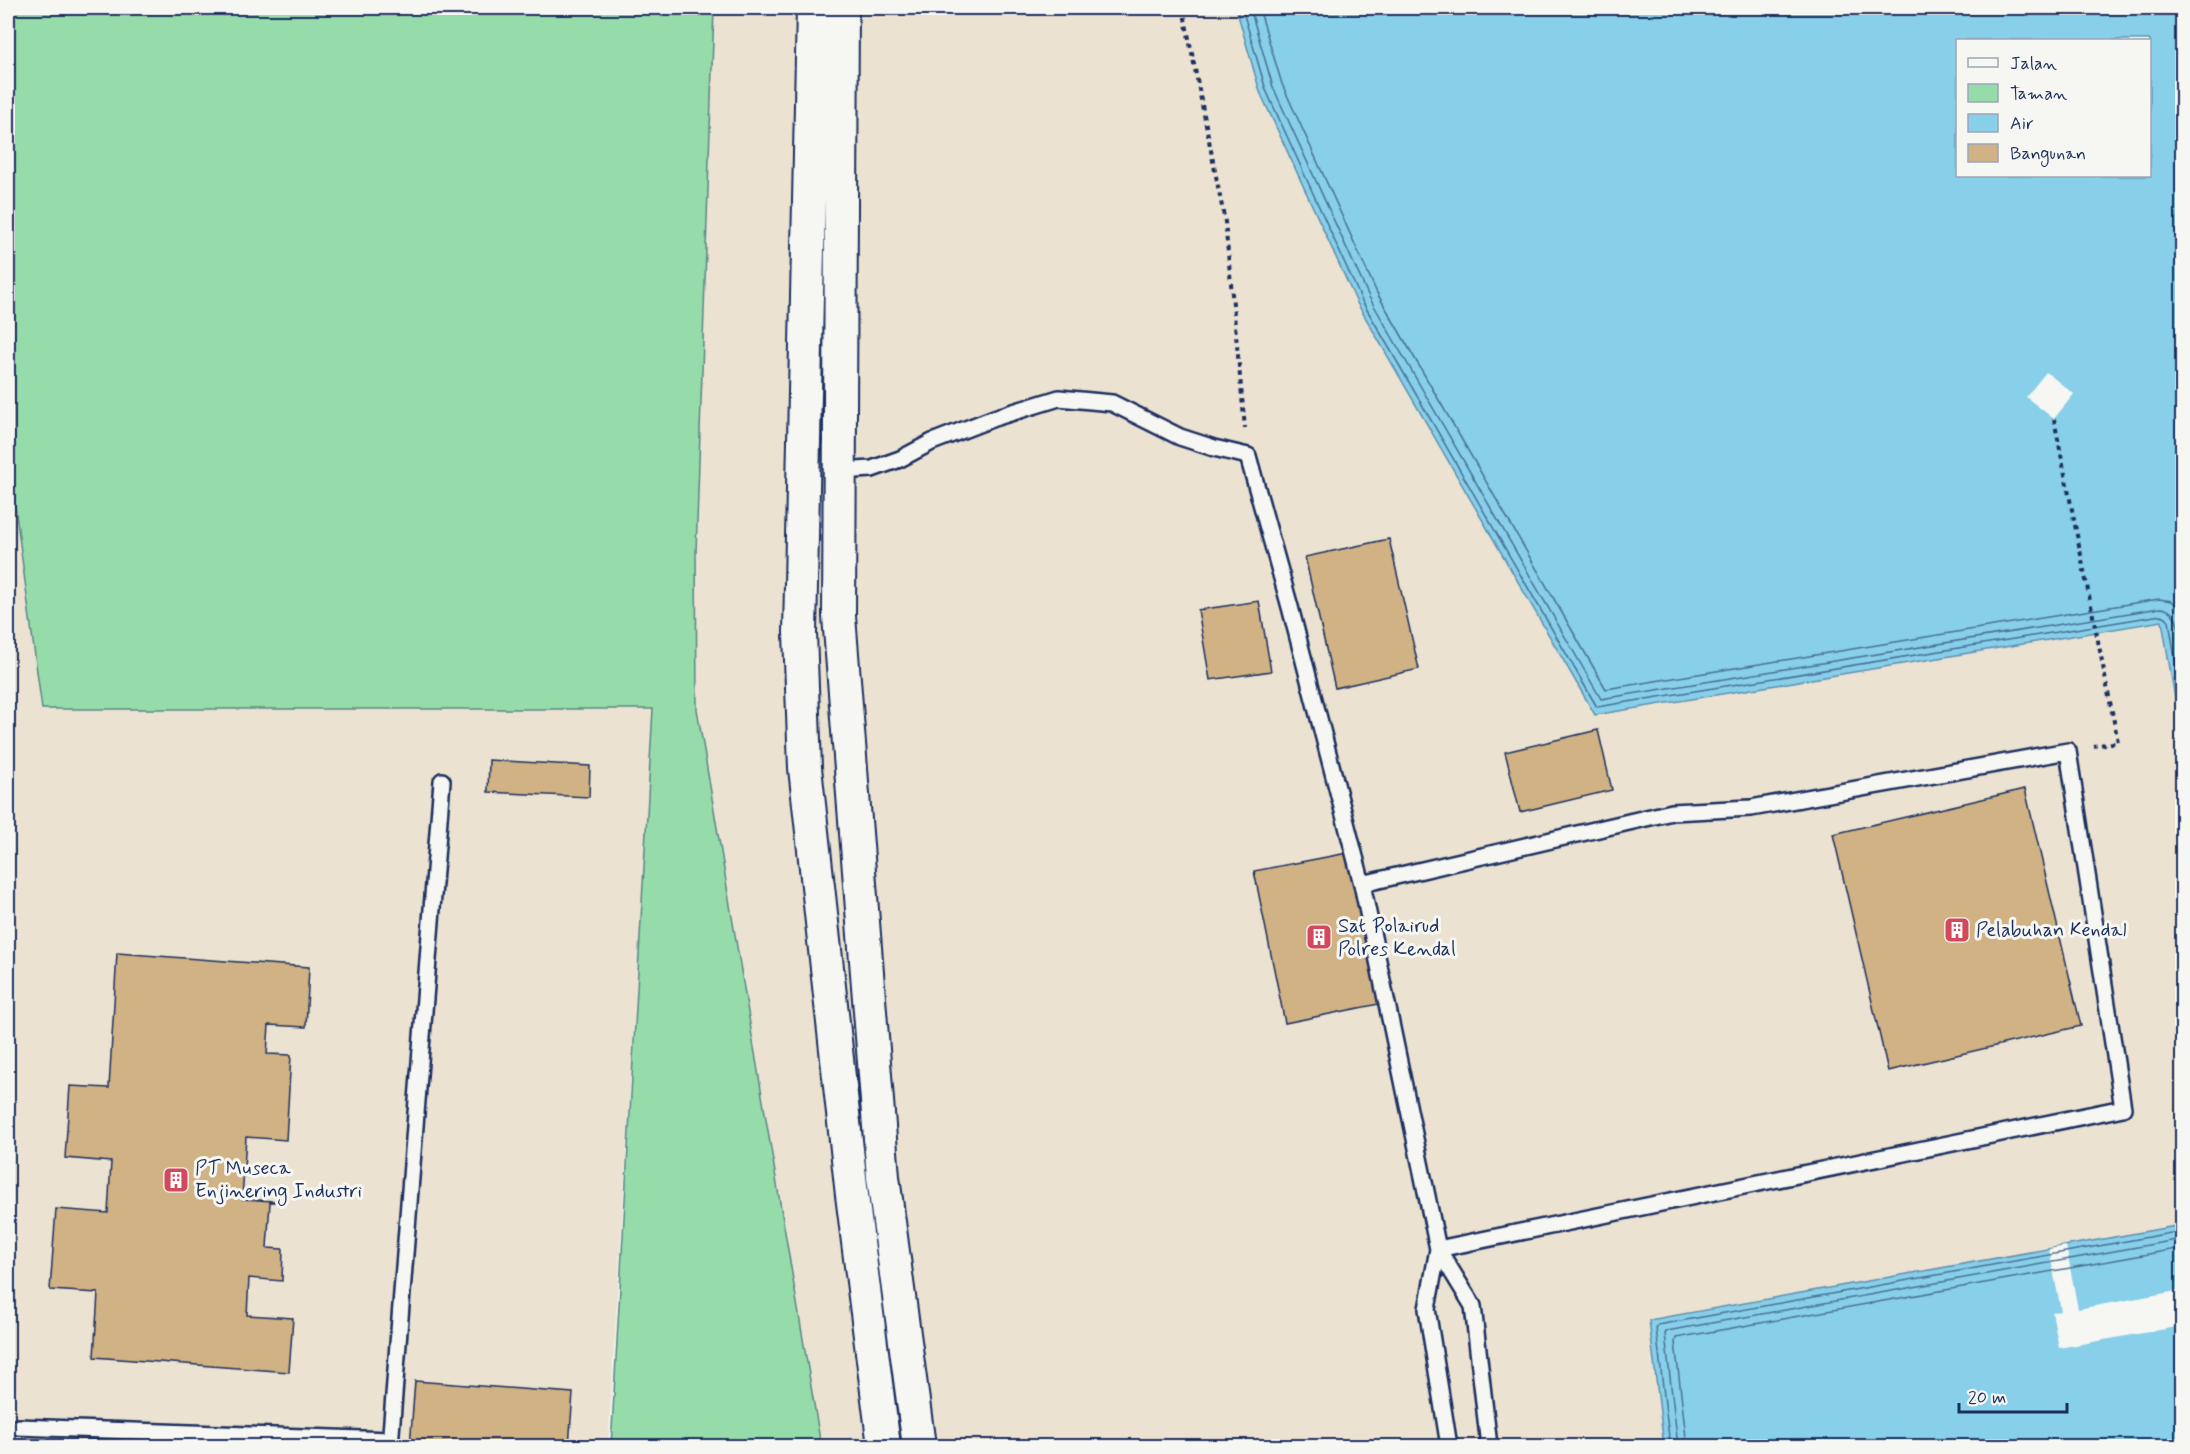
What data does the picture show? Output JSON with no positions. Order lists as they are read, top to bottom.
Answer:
{
  "places": {
    "building": ["Pelabuhan Kendal", "Sat Polairud Polres Kendal", "PT Museca Enjinering Industri"]
  },
  "legend": [
    "Jalan",
    "Taman",
    "Air",
    "Bangunan"
  ],
  "scale_bar": "20 m"
}
